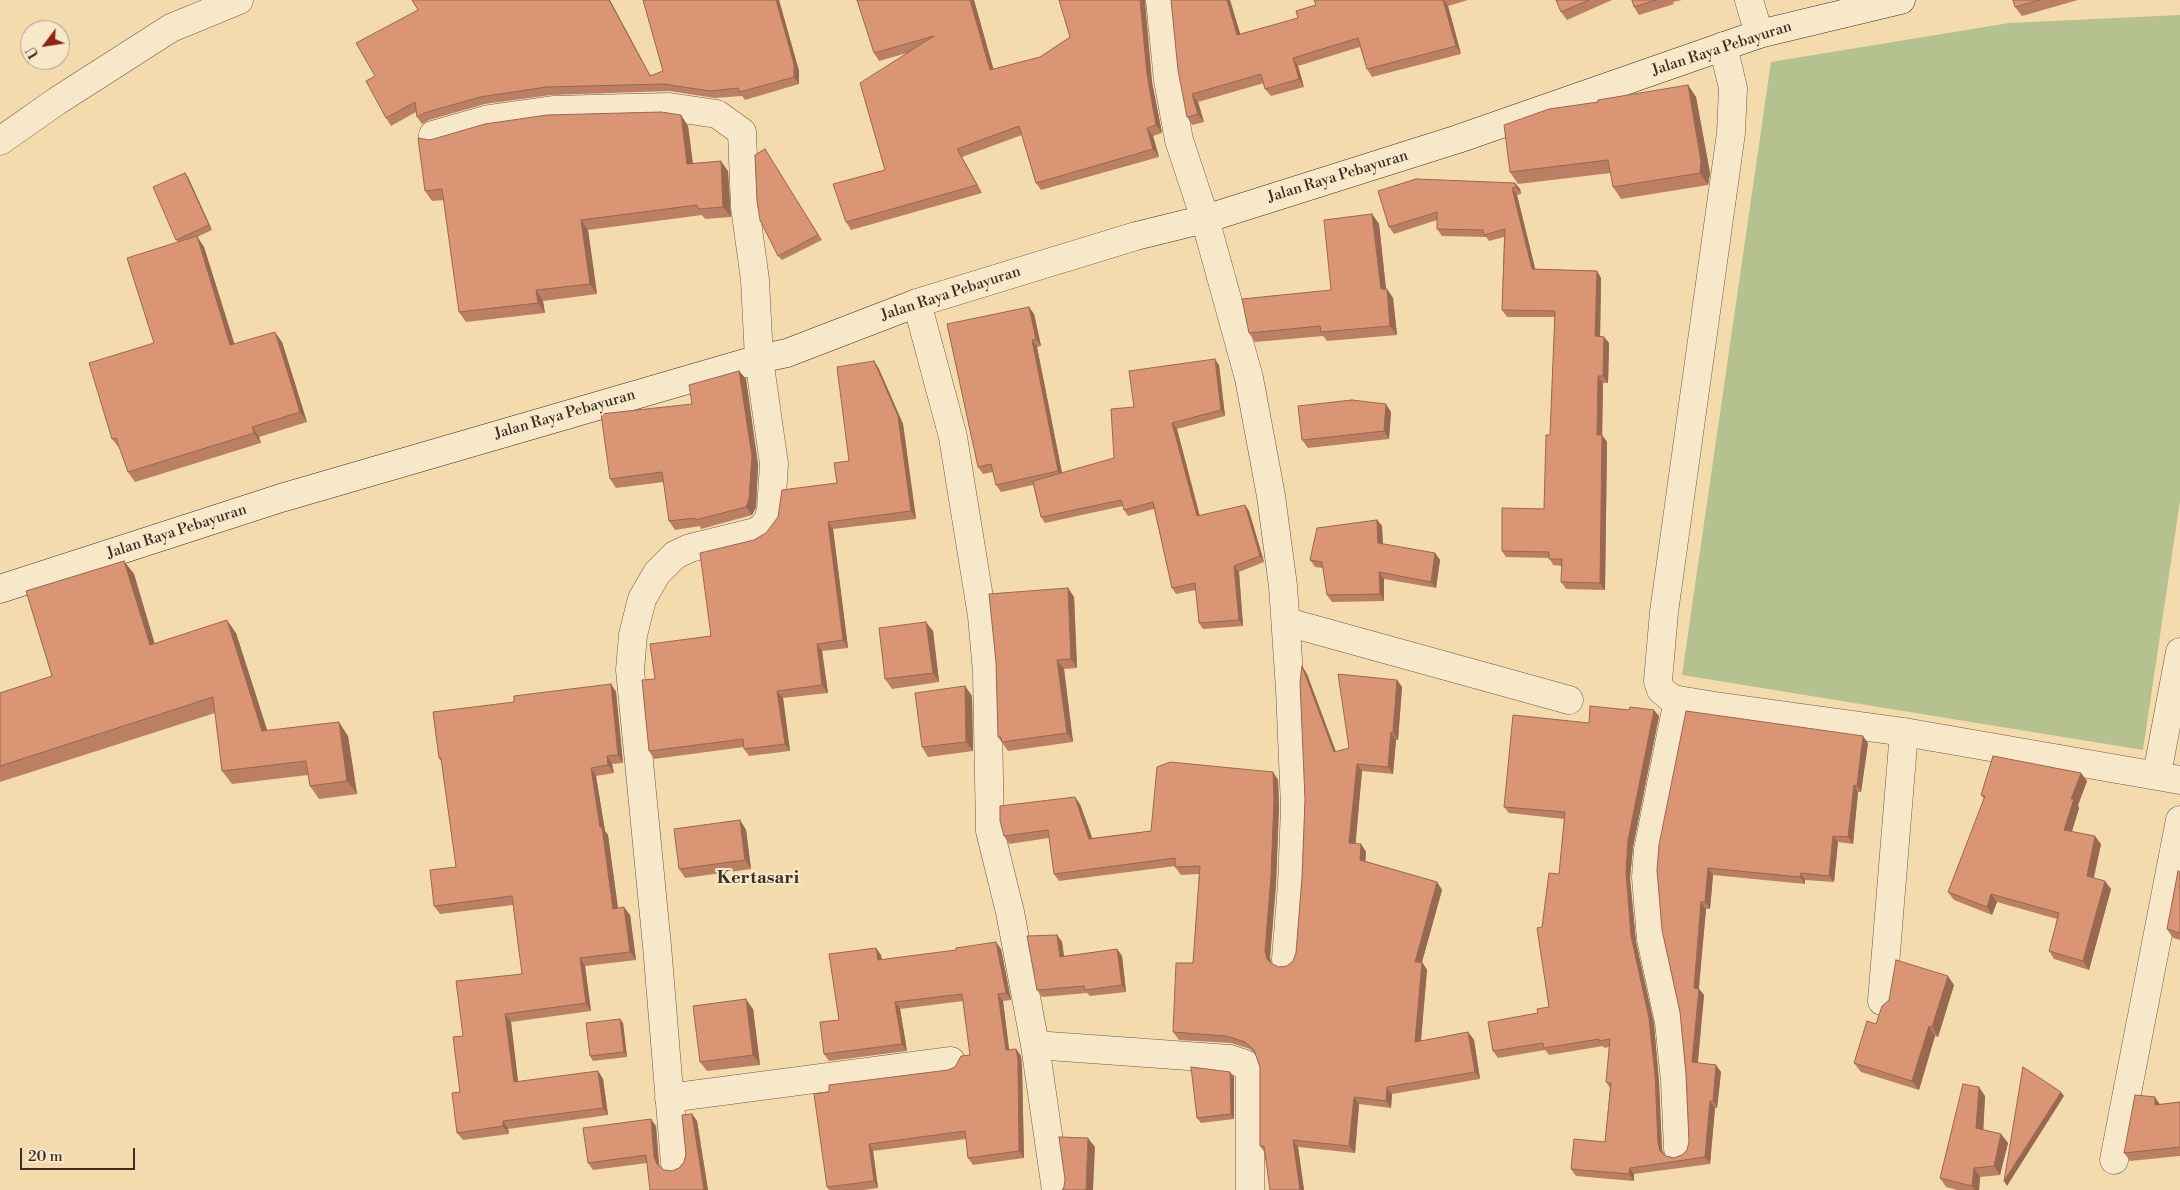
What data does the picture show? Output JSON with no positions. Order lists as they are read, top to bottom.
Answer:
{
  "streets": {
    "street": ["Jalan Raya Pebayuran"]
  },
  "districts": ["Kertasari"],
  "scale_bar": "20 m",
  "north": "bottom left"
}
